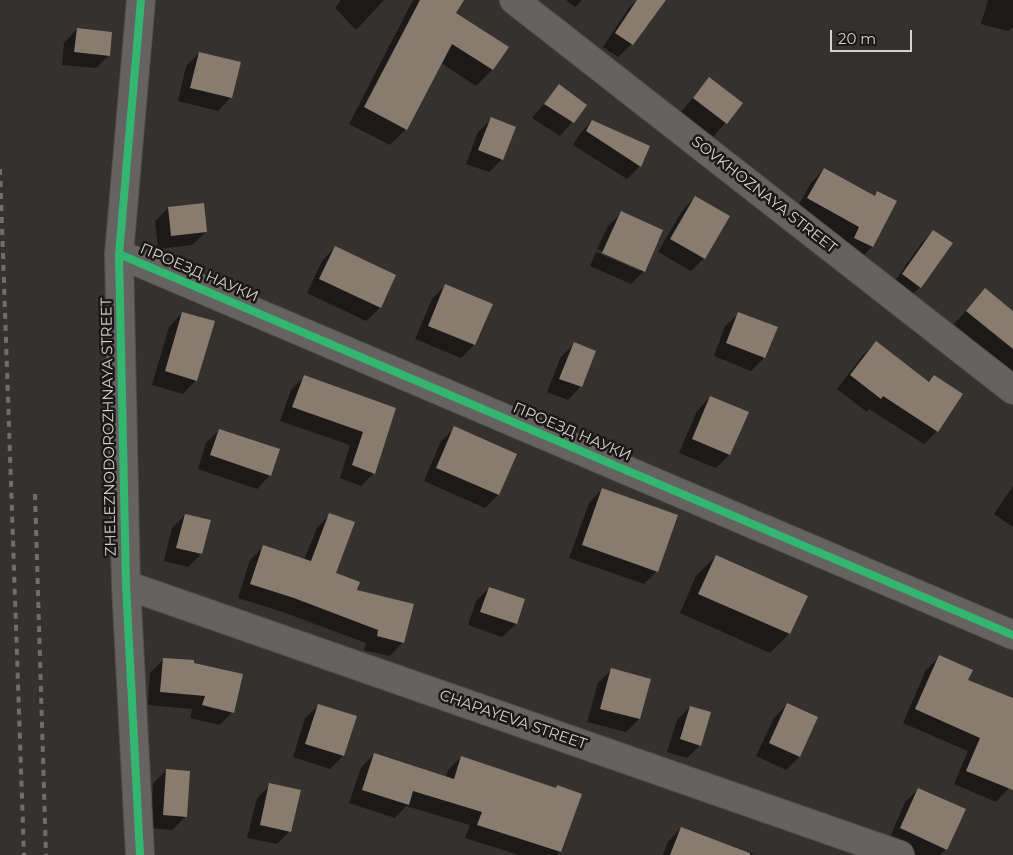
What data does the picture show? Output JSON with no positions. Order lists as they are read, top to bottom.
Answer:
{
  "streets": {
    "street": [
      "SOVKHOZNAYA STREET",
      "ПРОЕЗД НАУКИ",
      "ZHELEZNODOROZHNAYA STREET",
      "CHAPAYEVA STREET"
    ]
  },
  "crossings": [
    ["ПРОЕЗД НАУКИ", "ZHELEZNODOROZHNAYA STREET"],
    ["ZHELEZNODOROZHNAYA STREET", "CHAPAYEVA STREET"]
  ],
  "scale_bar": "20 m"
}
